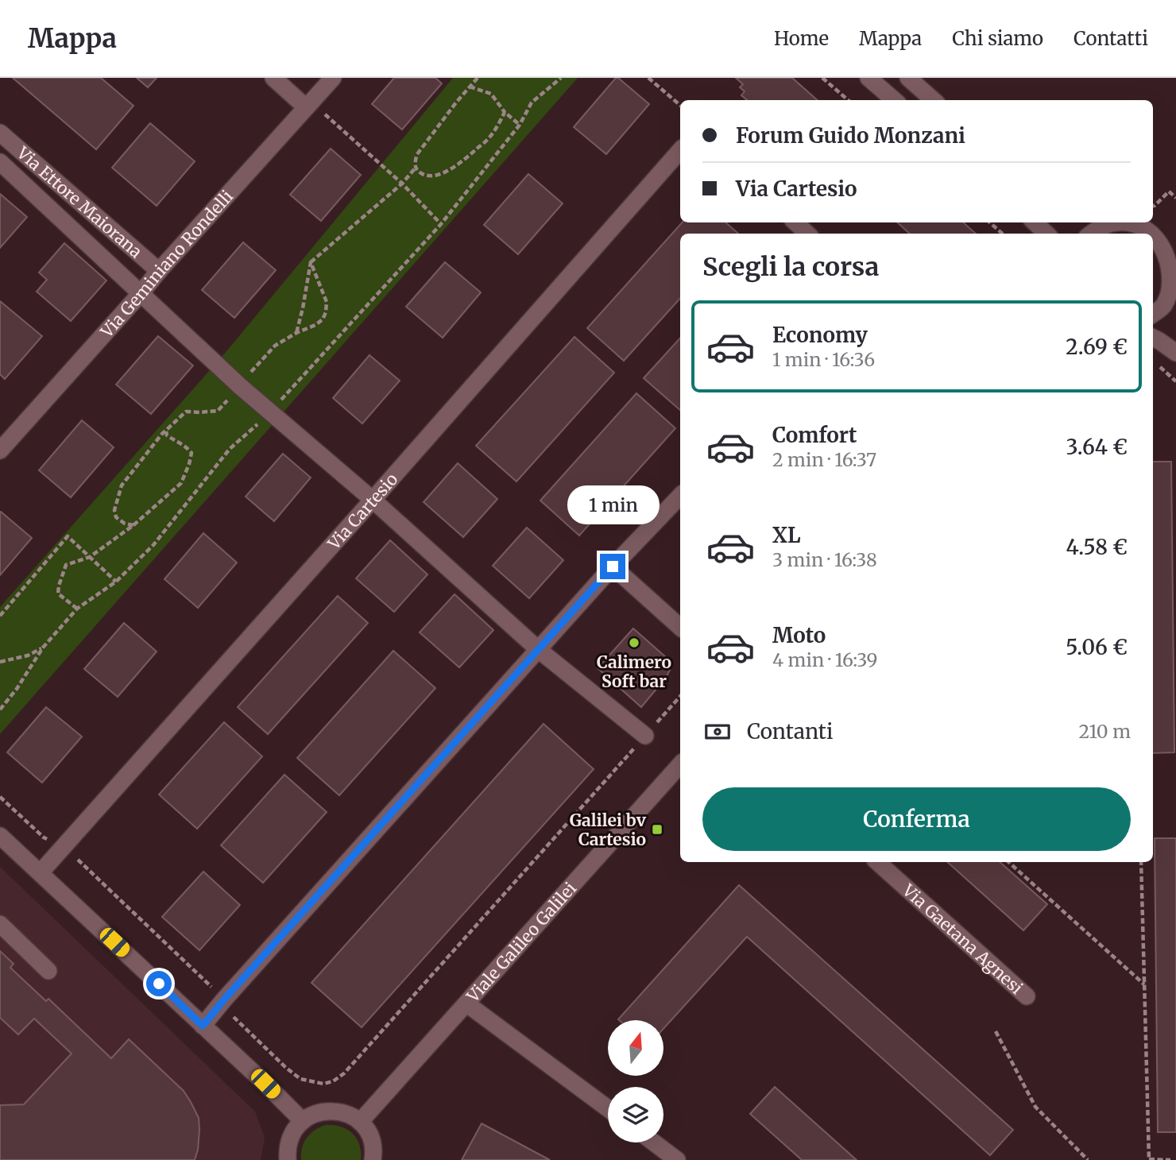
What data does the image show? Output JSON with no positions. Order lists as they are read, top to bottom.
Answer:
{
  "streets": {
    "street": [
      "Via Ettore Maiorana",
      "Via Geminiano Rondelli",
      "Via Cartesio",
      "Via Gaetana Agnesi",
      "Viale Galileo Galilei"
    ]
  },
  "crossings": [
    ["Via Ettore Maiorana", "Via Geminiano Rondelli"]
  ],
  "places": {
    "other": ["Calimero Soft bar"],
    "transit": ["Galilei bv Cartesio"]
  },
  "north": "top",
  "page": {
    "header": "Mappa",
    "nav": [
      "Home",
      "Mappa",
      "Chi siamo",
      "Contatti"
    ],
    "banner": ["Forum Guido Monzani", "Via Cartesio"],
    "heading": "Scegli la corsa",
    "list": [
      {
        "name": "Economy",
        "note": "1 min · 16:36",
        "value": "2.69 €"
      },
      {
        "name": "Comfort",
        "note": "2 min · 16:37",
        "value": "3.64 €"
      },
      {
        "name": "XL",
        "note": "3 min · 16:38",
        "value": "4.58 €"
      },
      {
        "name": "Moto",
        "note": "4 min · 16:39",
        "value": "5.06 €"
      }
    ],
    "bubble": "1 min",
    "pay": ["Contanti", "210 m"],
    "buttons": "Conferma"
  }
}
